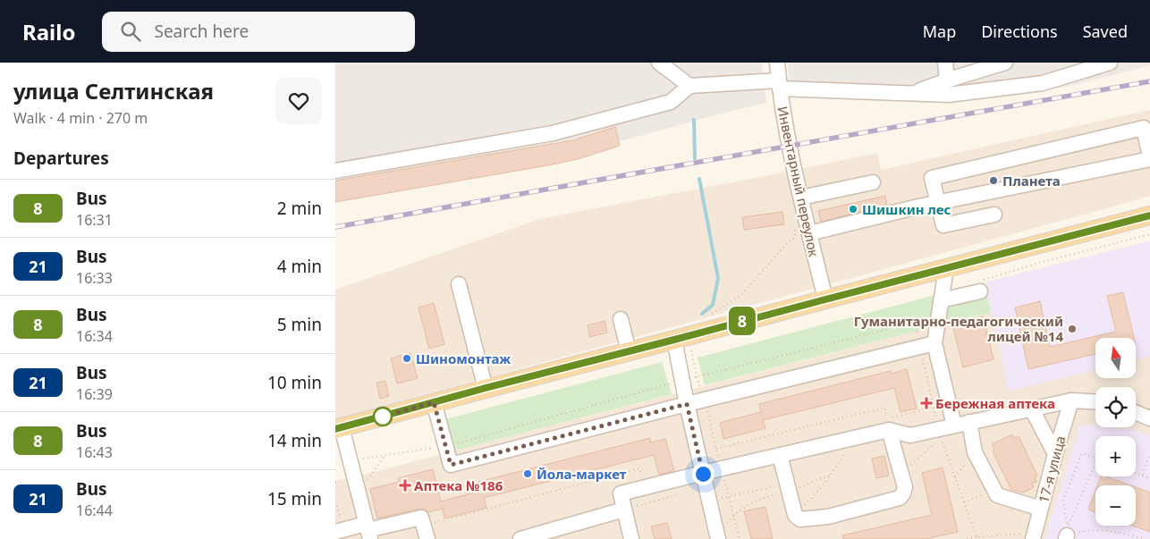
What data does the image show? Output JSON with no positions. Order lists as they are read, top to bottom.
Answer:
{
  "streets": {
    "street": ["Инвентарный переулок", "17-я улица"]
  },
  "places": {
    "other": [
      "Планета",
      "Шишкин лес",
      "Гуманитарно-педагогический лицей №14",
      "Шиномонтаж",
      "Йола-маркет"
    ],
    "health": ["Бережная аптека", "Аптека №186"]
  },
  "lines": ["bus line 8"],
  "north": "top",
  "page": {
    "header": "Railo",
    "search": "Search here",
    "nav": ["Map", "Directions", "Saved"],
    "heading": [
      ["улица Селтинская", "Walk · 4 min · 270 m"],
      "Departures"
    ],
    "on_map": "8",
    "list": [
      {
        "mark": "8",
        "name": "Bus",
        "note": "16:31",
        "value": "2 min"
      },
      {
        "mark": "21",
        "name": "Bus",
        "note": "16:33",
        "value": "4 min"
      },
      {
        "mark": "8",
        "name": "Bus",
        "note": "16:34",
        "value": "5 min"
      },
      {
        "mark": "21",
        "name": "Bus",
        "note": "16:39",
        "value": "10 min"
      },
      {
        "mark": "8",
        "name": "Bus",
        "note": "16:43",
        "value": "14 min"
      },
      {
        "mark": "21",
        "name": "Bus",
        "note": "16:44",
        "value": "15 min"
      }
    ],
    "map_buttons": ["+", "−"]
  }
}
